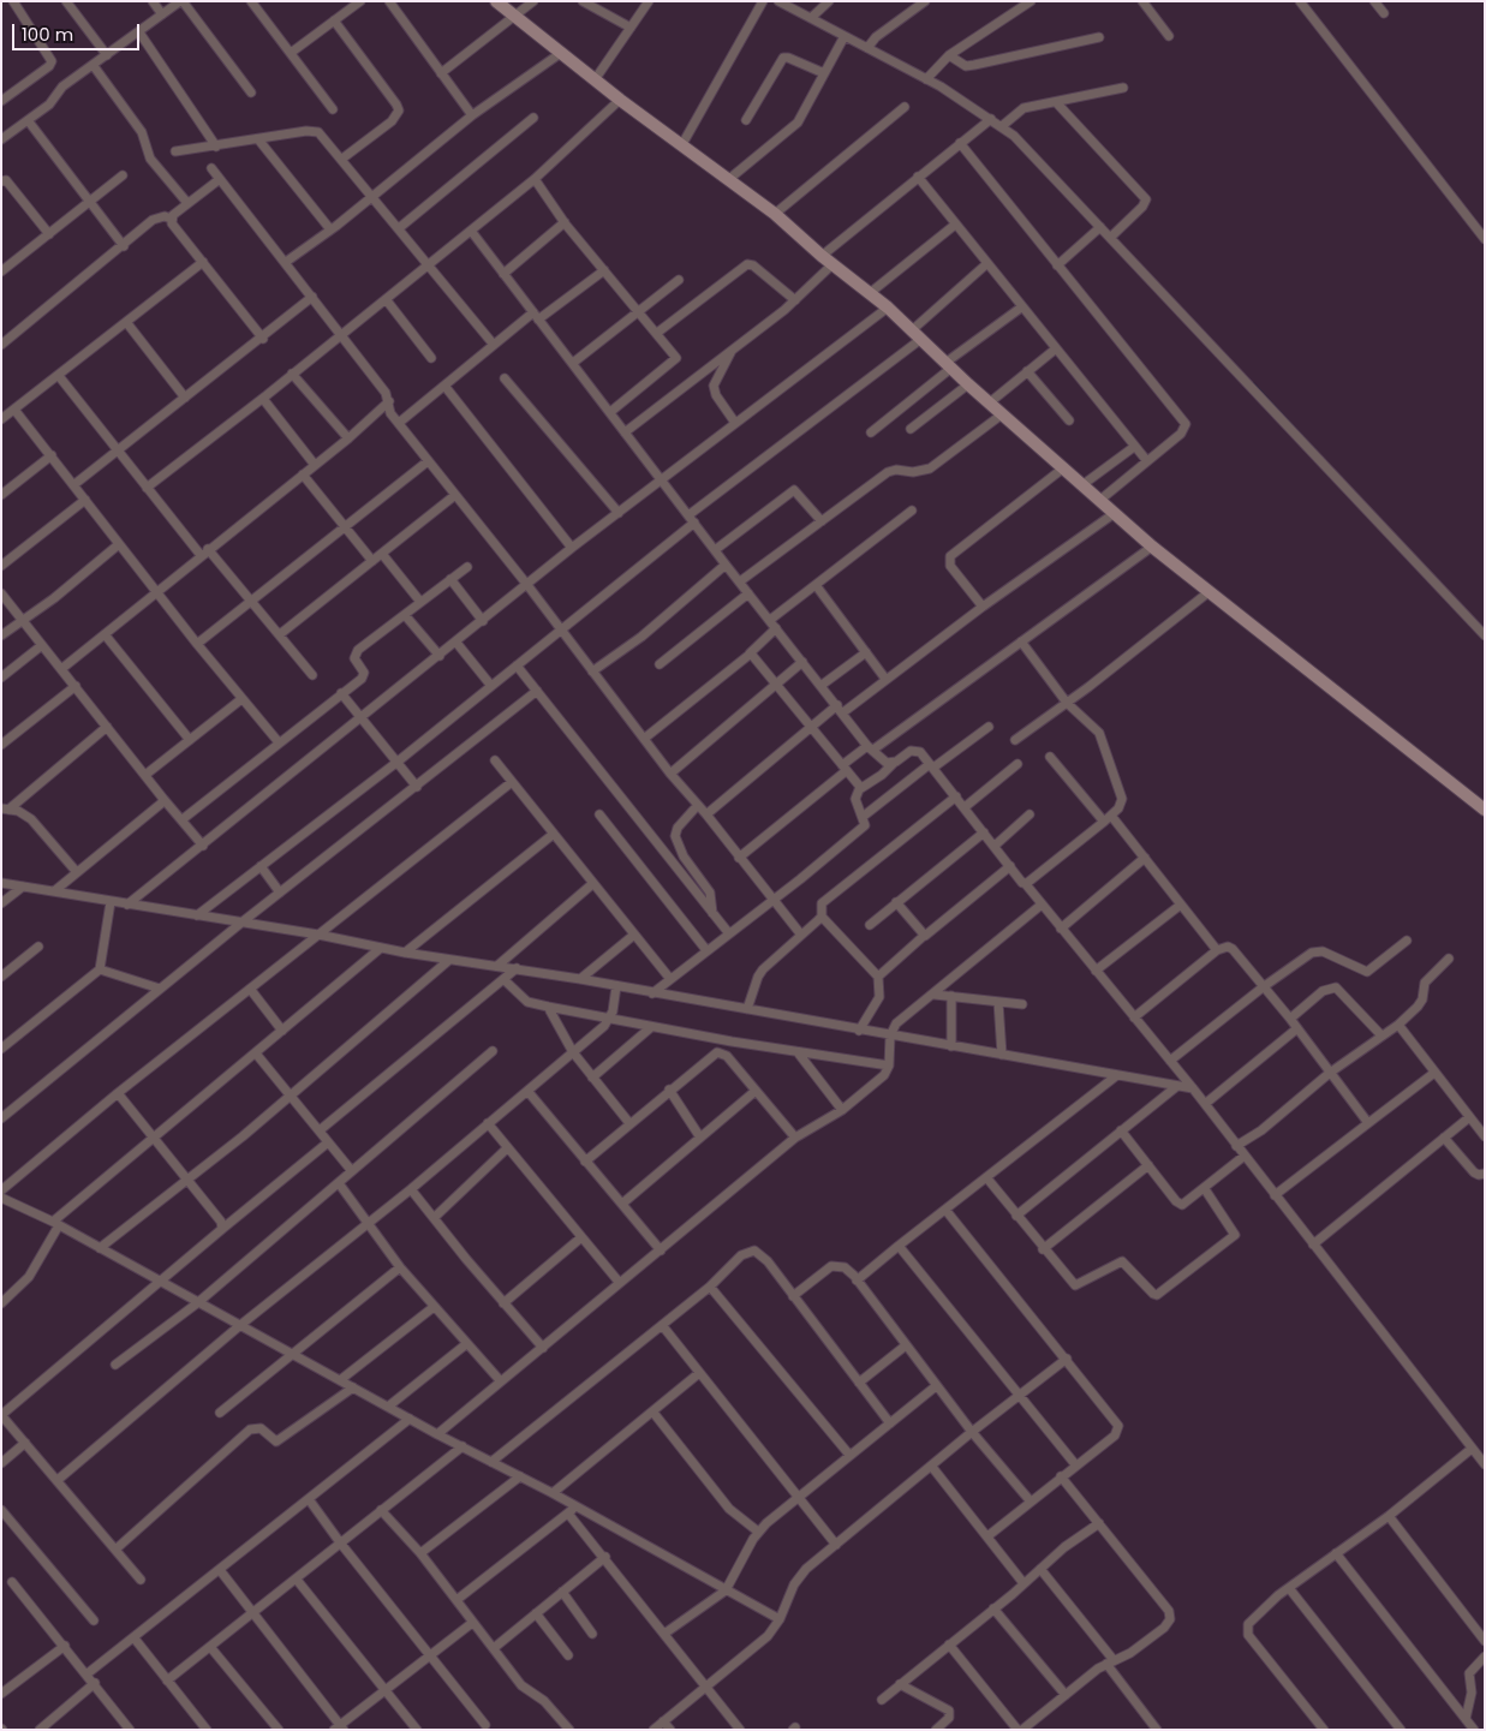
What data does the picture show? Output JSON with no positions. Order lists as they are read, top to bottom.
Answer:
{
  "scale_bar": "100 m"
}
